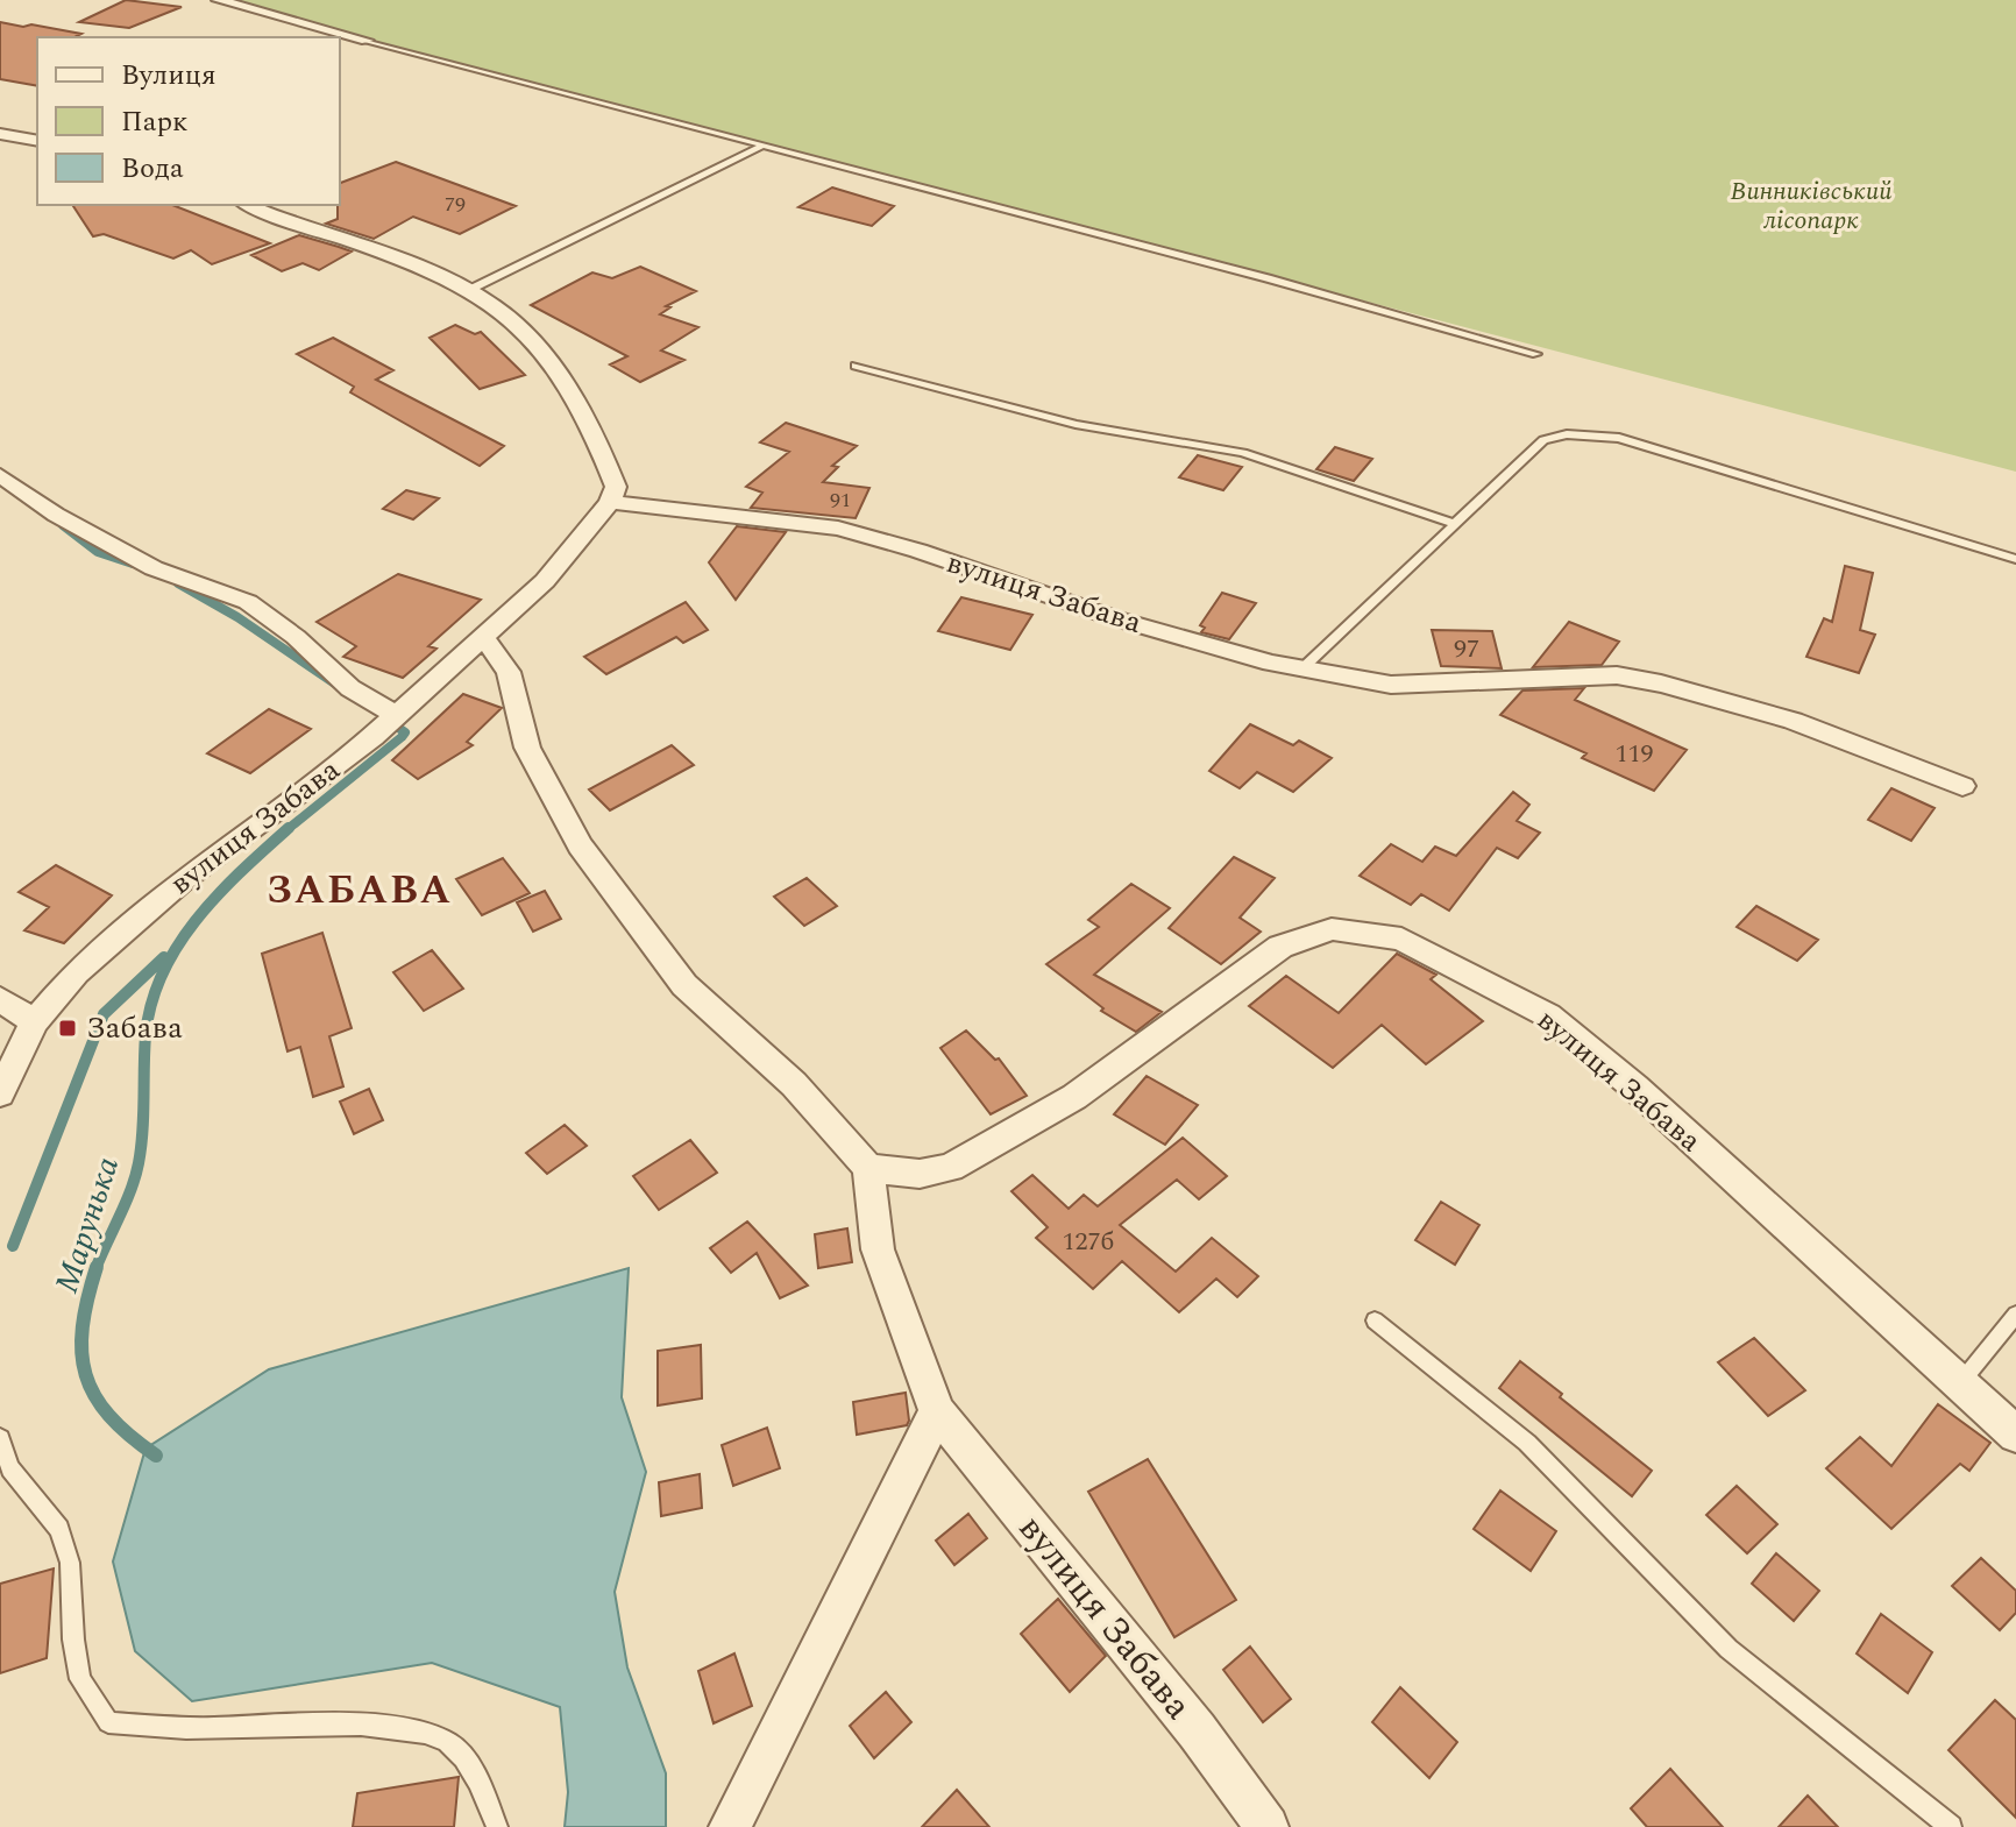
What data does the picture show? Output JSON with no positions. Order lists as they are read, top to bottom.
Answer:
{
  "streets": {
    "street": ["вулиця Забава"]
  },
  "districts": ["ЗАБАВА"],
  "water": ["Марунька"],
  "parks": ["Винниківський лісопарк"],
  "places": {
    "transit": ["Забава"]
  },
  "house_numbers": [
    "79",
    "91",
    "97",
    "119",
    "127б"
  ],
  "legend": ["Вулиця", "Парк", "Вода"]
}
